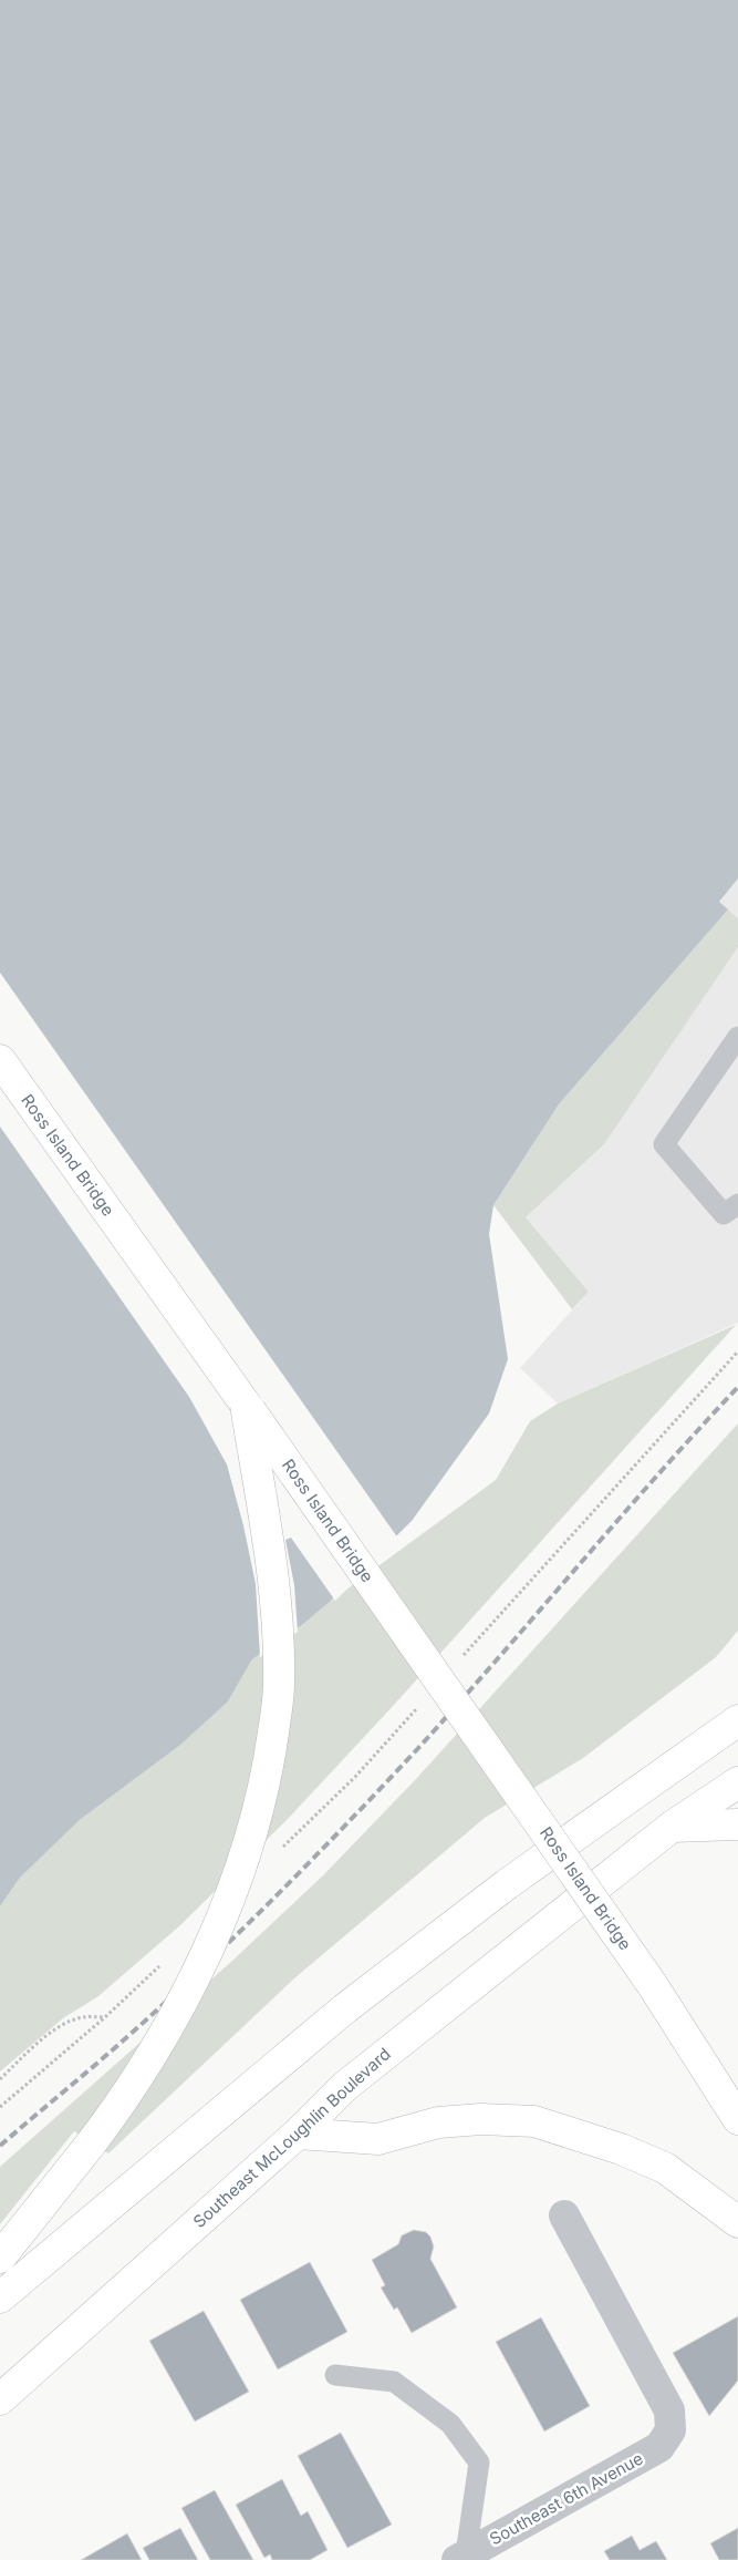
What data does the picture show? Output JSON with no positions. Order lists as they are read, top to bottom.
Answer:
{
  "streets": {
    "highway": ["Ross Island Bridge", "Southeast McLoughlin Boulevard"],
    "street": ["Southeast 6th Avenue"]
  }
}
